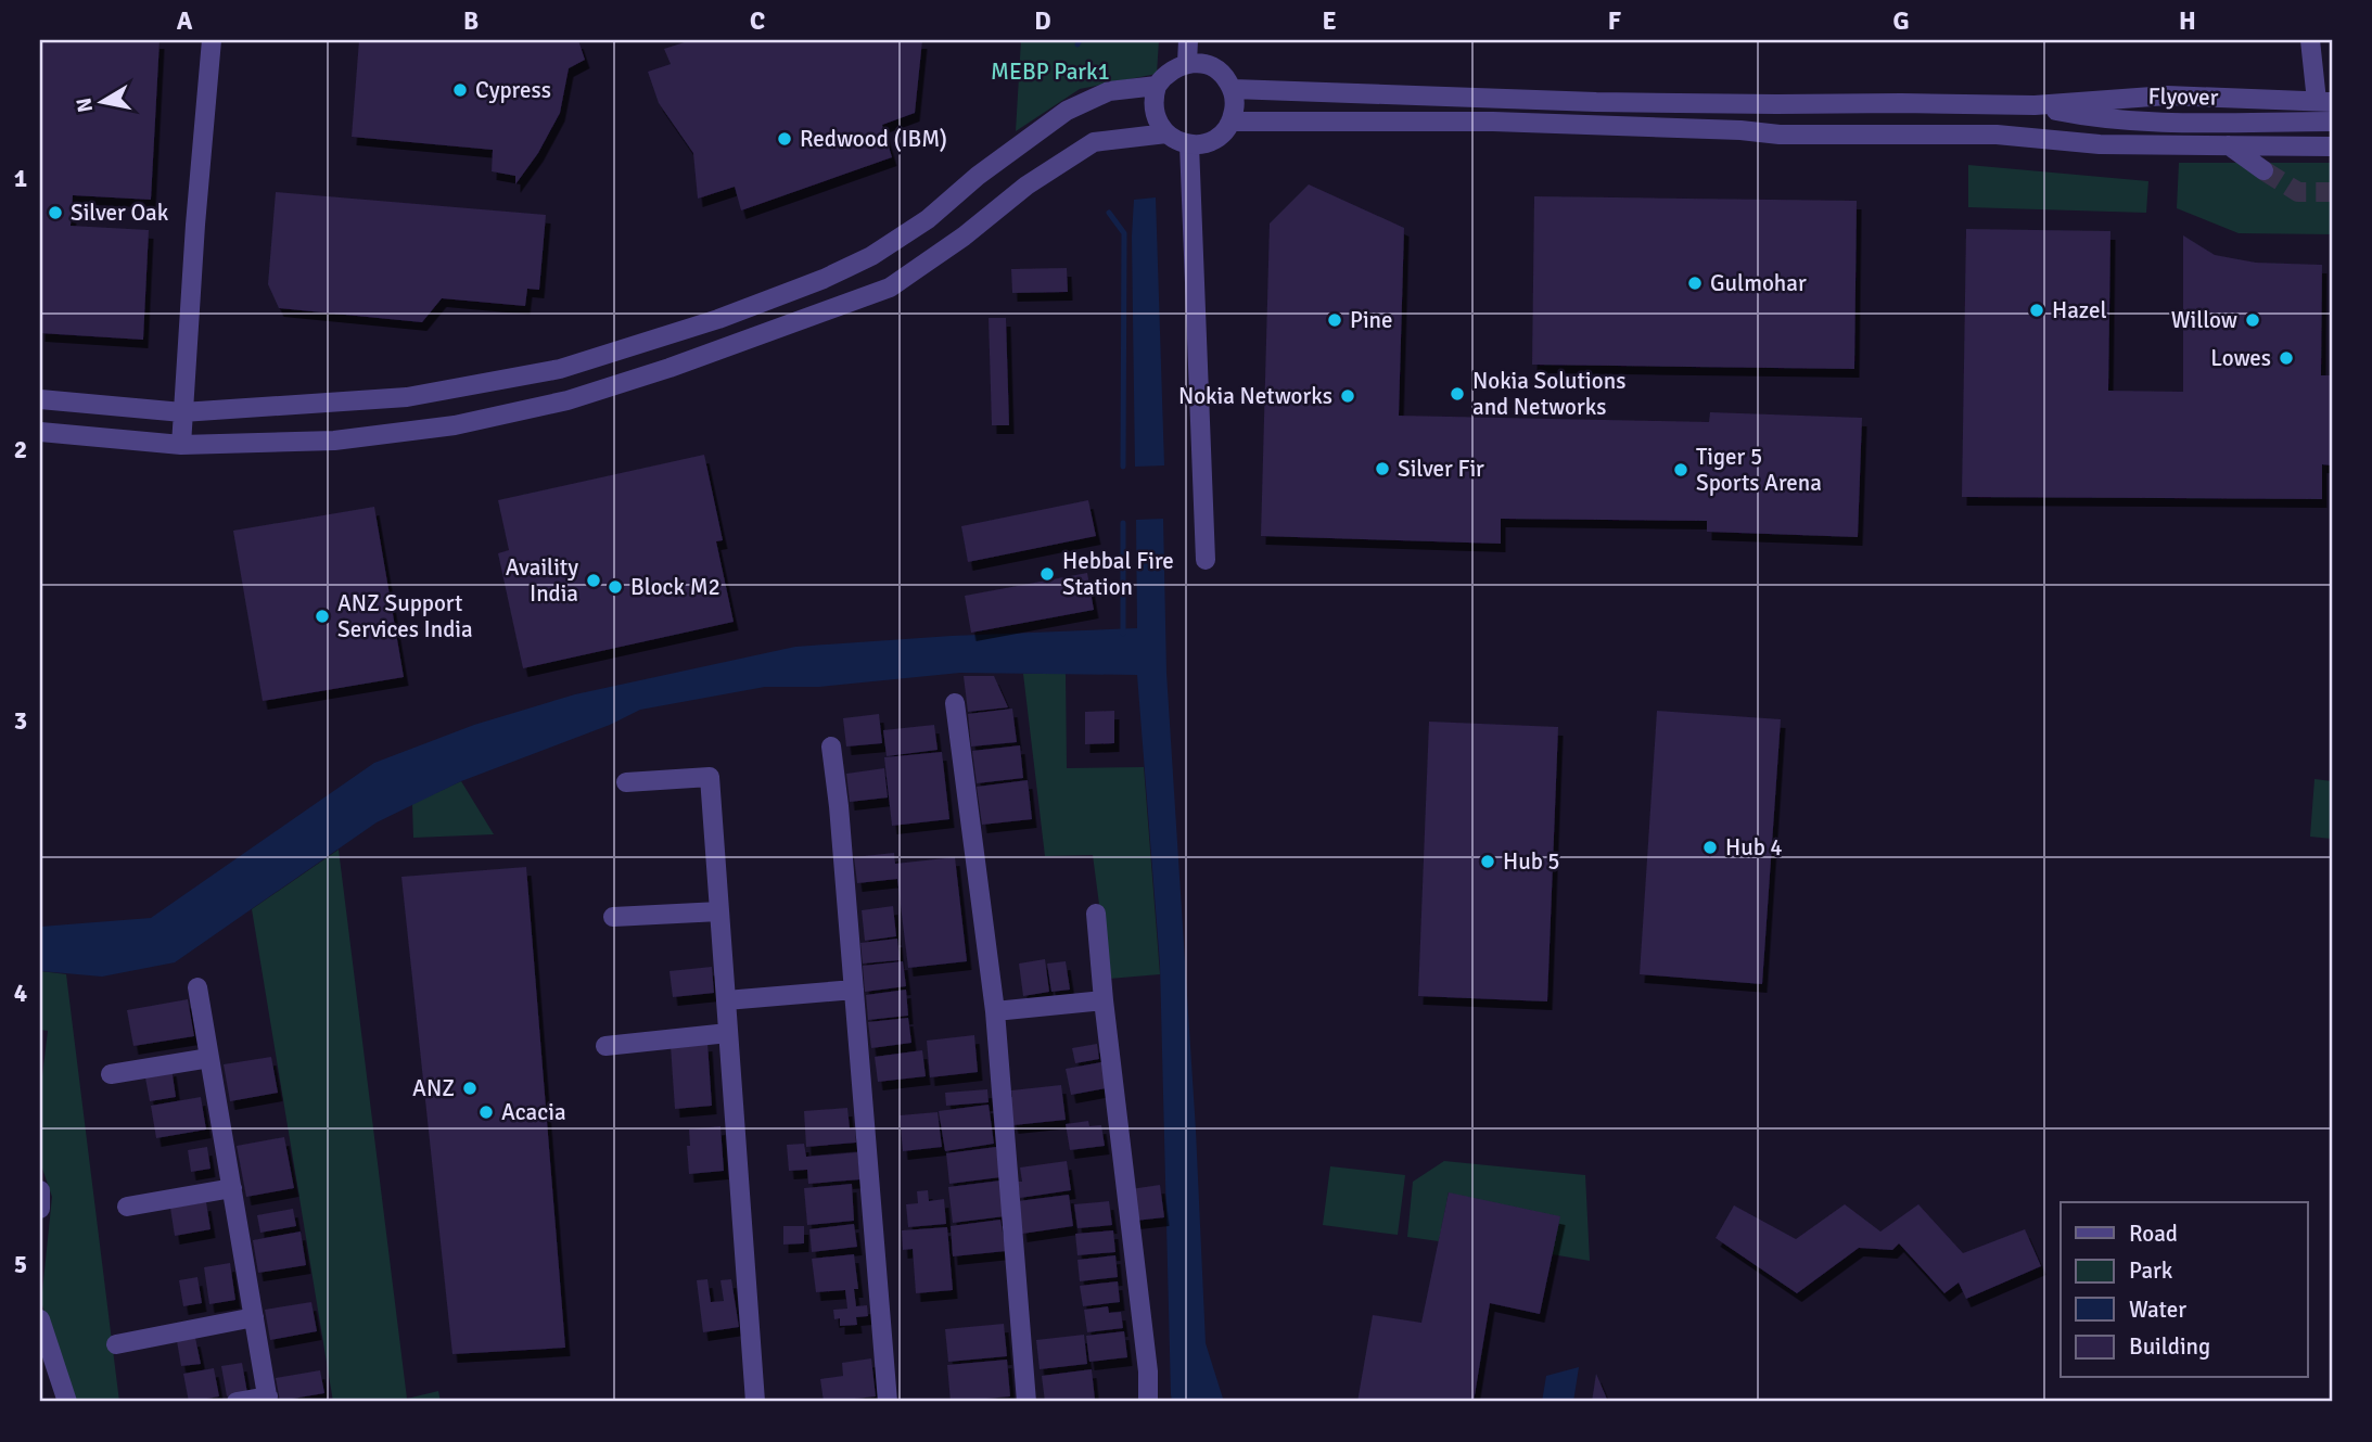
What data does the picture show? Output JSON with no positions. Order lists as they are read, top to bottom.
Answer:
{
  "streets": {
    "street": ["Flyover"]
  },
  "parks": ["MEBP Park1"],
  "places": [
    "Cypress",
    "Redwood (IBM)",
    "Silver Oak",
    "Gulmohar",
    "Hazel",
    "Pine",
    "Willow",
    "Lowes",
    "Nokia Solutions and Networks",
    "Nokia Networks",
    "Silver Fir",
    "Tiger 5 Sports Arena",
    "Hebbal Fire Station",
    "Availity India",
    "Block M2",
    "ANZ Support Services India",
    "Hub 4",
    "Hub 5",
    "ANZ",
    "Acacia"
  ],
  "legend": [
    "Road",
    "Park",
    "Water",
    "Building"
  ],
  "north": "left",
  "grid": {
    "columns": [
      "A",
      "B",
      "C",
      "D",
      "E",
      "F",
      "G",
      "H"
    ],
    "rows": [
      "1",
      "2",
      "3",
      "4",
      "5"
    ]
  }
}
